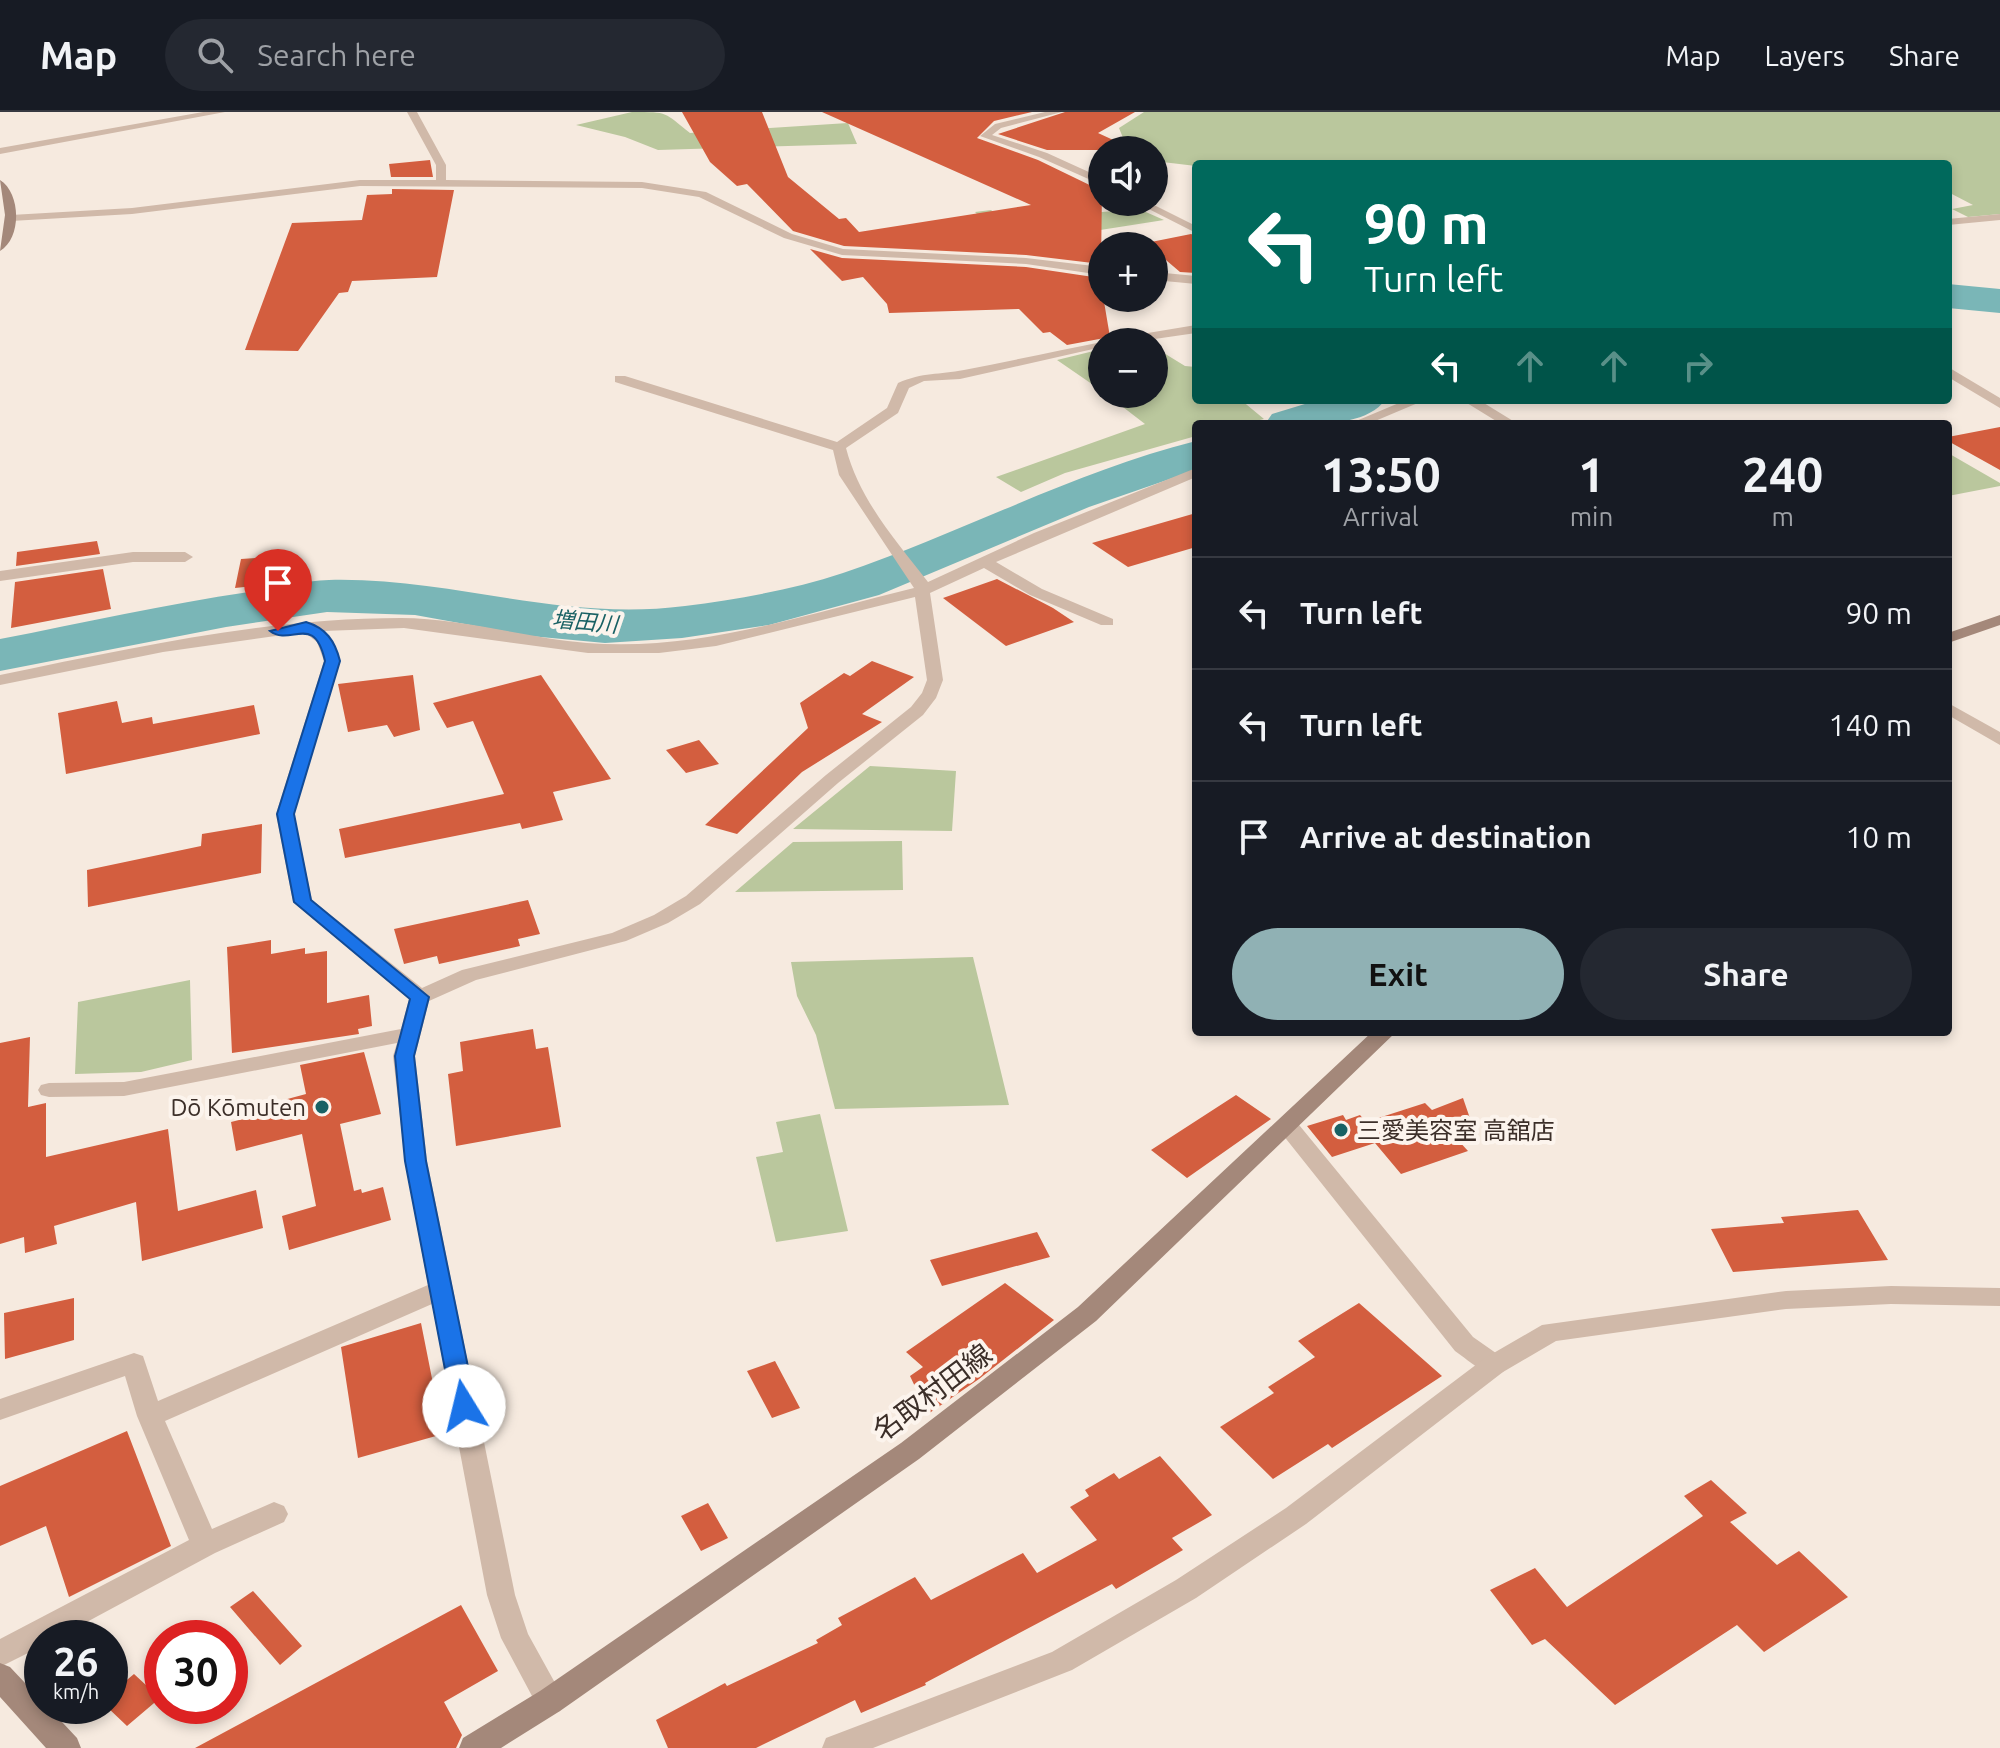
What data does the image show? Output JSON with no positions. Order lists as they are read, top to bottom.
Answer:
{
  "streets": {
    "main road": ["名取村田線"]
  },
  "water": ["増田川"],
  "places": ["Dō Kōmuten", "三愛美容室 高舘店"],
  "page": {
    "header": "Map",
    "search": "Search here",
    "nav": ["Map", "Layers", "Share"],
    "map_buttons": ["+", "−"],
    "turn": ["90 m", "Turn left"],
    "eta": [
      "13:50",
      "Arrival",
      "1",
      "min",
      "240",
      "m"
    ],
    "list": [
      {
        "name": "Turn left",
        "value": "90 m"
      },
      {
        "name": "Turn left",
        "value": "140 m"
      },
      {
        "name": "Arrive at destination",
        "value": "10 m"
      }
    ],
    "buttons": ["Exit", "Share"],
    "speed": "26 km/h",
    "limit": "30"
  }
}
